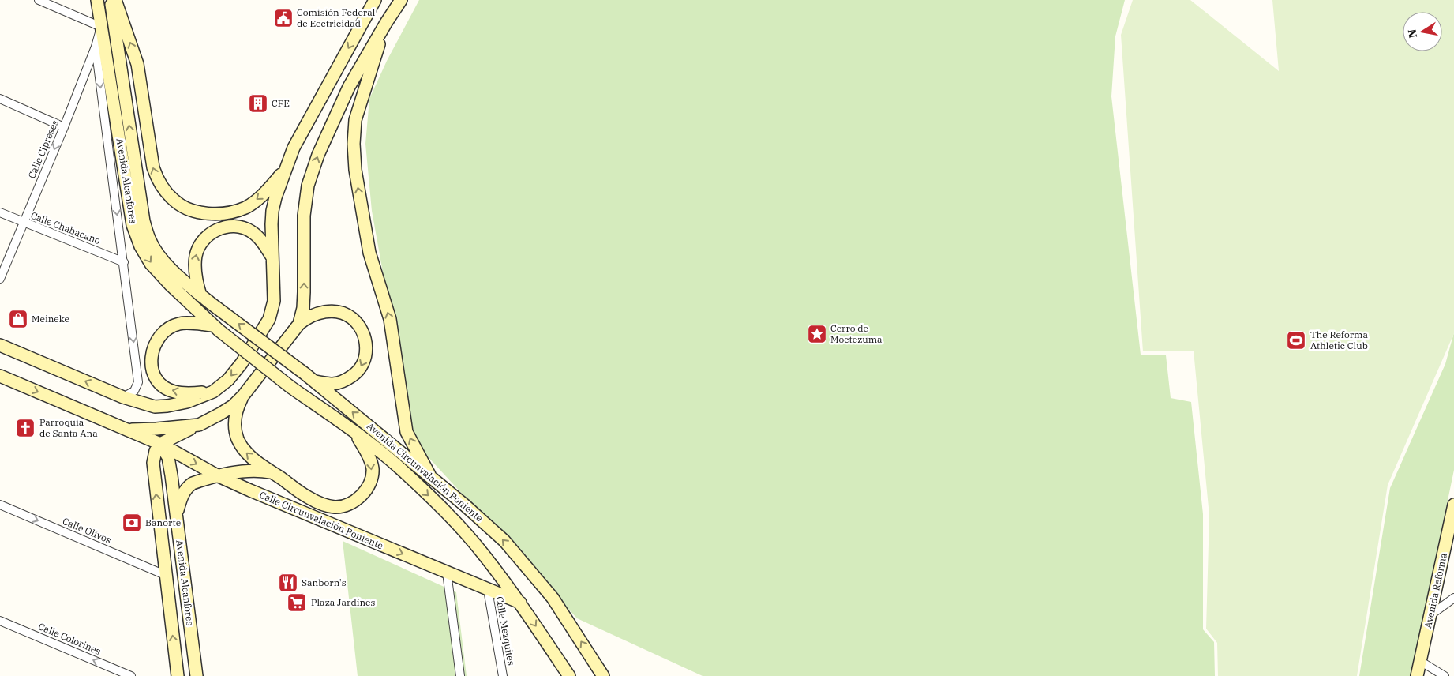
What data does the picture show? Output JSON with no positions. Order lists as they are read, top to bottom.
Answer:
{
  "streets": {
    "main road": [
      "Avenida Alcanfores",
      "Avenida Circunvalación Poniente",
      "Calle Circunvalación Poniente",
      "Avenida Reforma"
    ],
    "street": [
      "Calle Cipreses",
      "Calle Chabacano",
      "Calle Olivos",
      "Calle Mezquites",
      "Calle Colorines"
    ]
  },
  "crossings": [
    ["Calle Cipreses", "Avenida Alcanfores"],
    ["Calle Cipreses", "Calle Chabacano"],
    ["Avenida Alcanfores", "Calle Chabacano"],
    ["Avenida Alcanfores", "Avenida Circunvalación Poniente"],
    ["Avenida Alcanfores", "Calle Circunvalación Poniente"],
    ["Avenida Alcanfores", "Calle Olivos"],
    ["Avenida Circunvalación Poniente", "Calle Circunvalación Poniente"],
    ["Calle Circunvalación Poniente", "Calle Mezquites"]
  ],
  "one_way": [
    "Calle Cipreses",
    "Calle Circunvalación Poniente",
    "Calle Olivos",
    "Calle Colorines"
  ],
  "places": {
    "public building": ["Comisión Federal de Eectricidad"],
    "building": ["CFE"],
    "shop": ["Meineke"],
    "place": ["Cerro de Moctezuma"],
    "sports": ["The Reforma Athletic Club"],
    "church": ["Parroquia de Santa Ana"],
    "bank": ["Banorte"],
    "restaurant": ["Sanborn's"],
    "supermarket": ["Plaza Jardínes"]
  },
  "north": "left"
}
